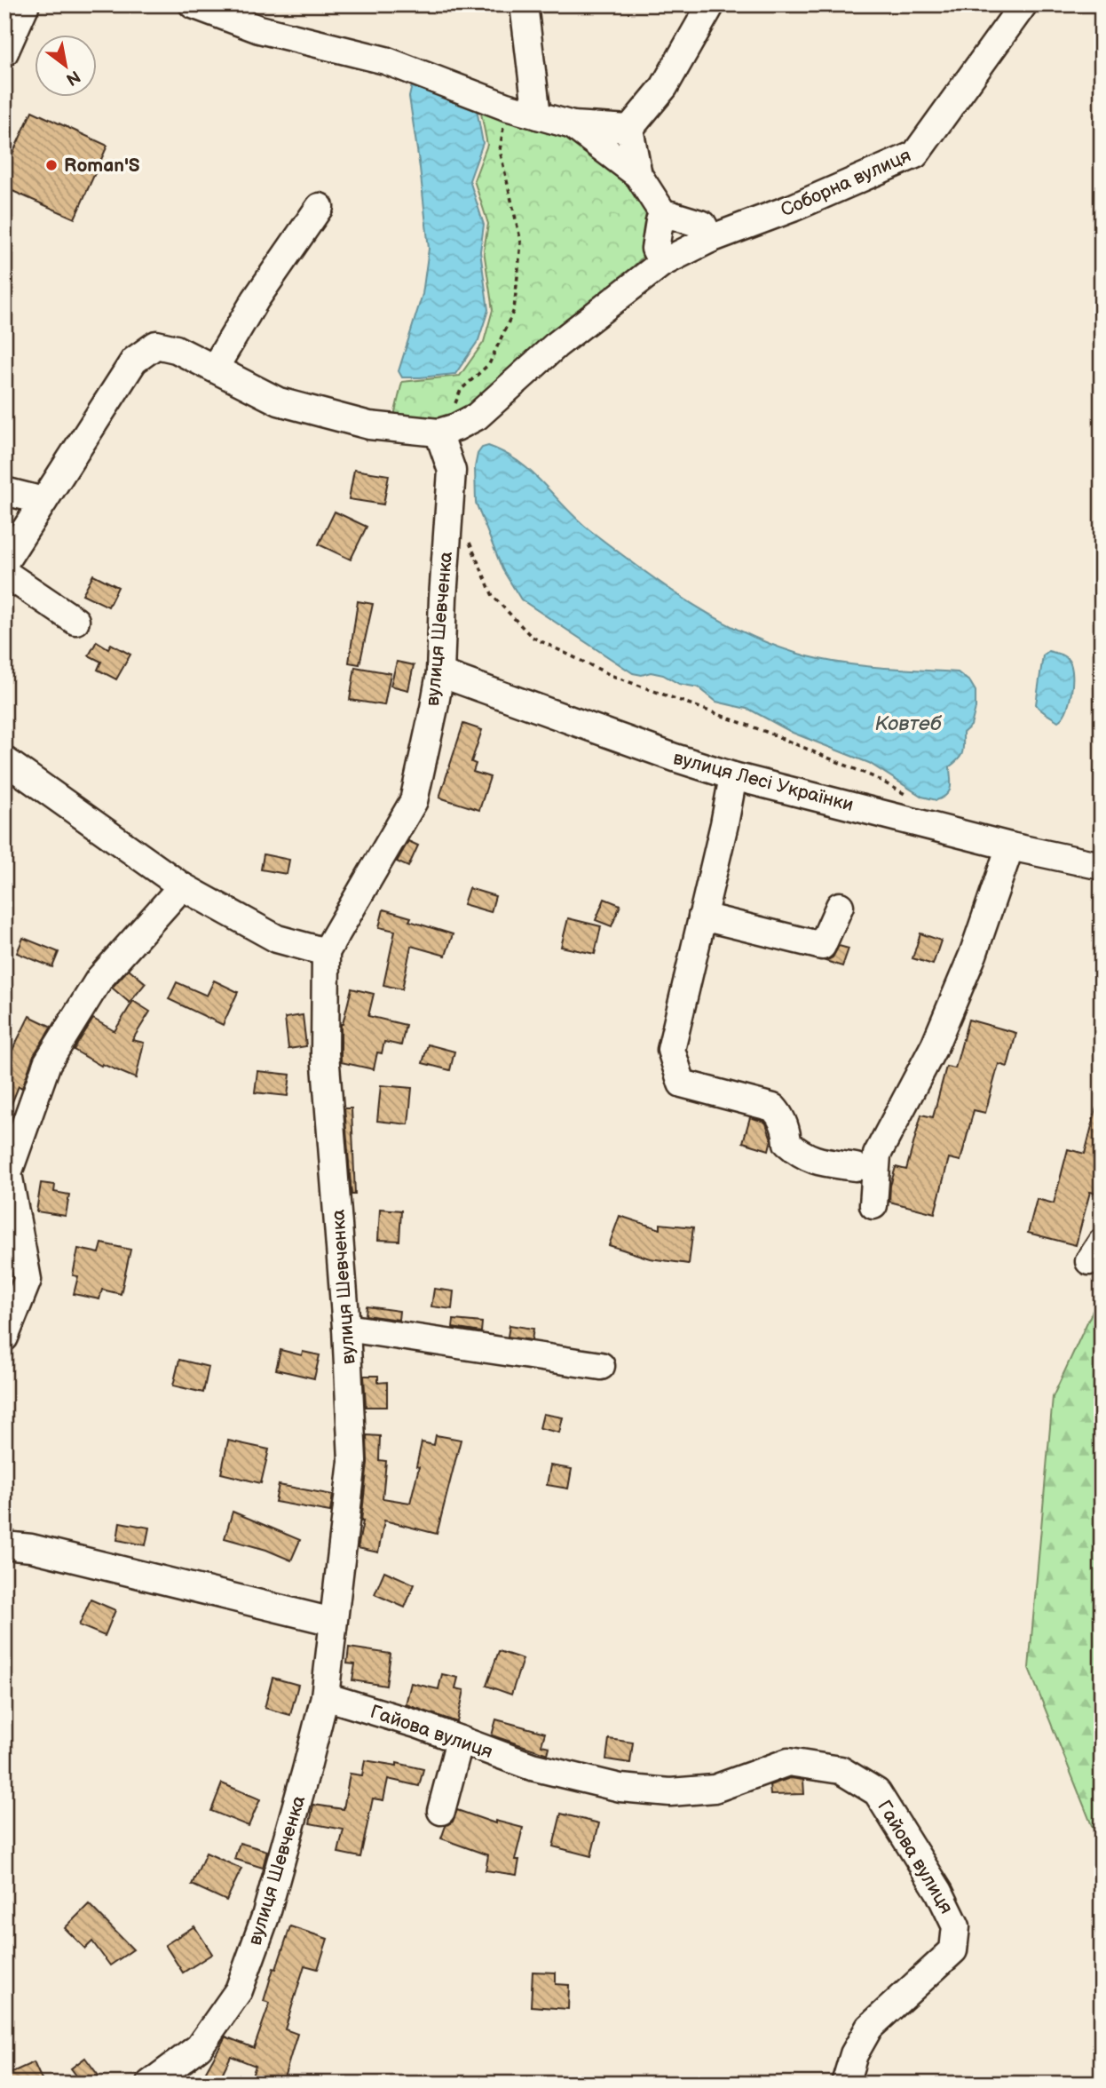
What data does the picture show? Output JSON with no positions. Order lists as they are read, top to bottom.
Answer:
{
  "streets": {
    "street": [
      "Соборна вулиця",
      "вулиця Шевченка",
      "вулиця Лесі Українки",
      "Гайова вулиця"
    ]
  },
  "crossings": [
    ["Соборна вулиця", "вулиця Шевченка"],
    ["вулиця Шевченка", "вулиця Лесі Українки"],
    ["вулиця Шевченка", "Гайова вулиця"]
  ],
  "water": ["Ковтеб"],
  "places": ["Roman'S"],
  "north": "bottom right"
}
